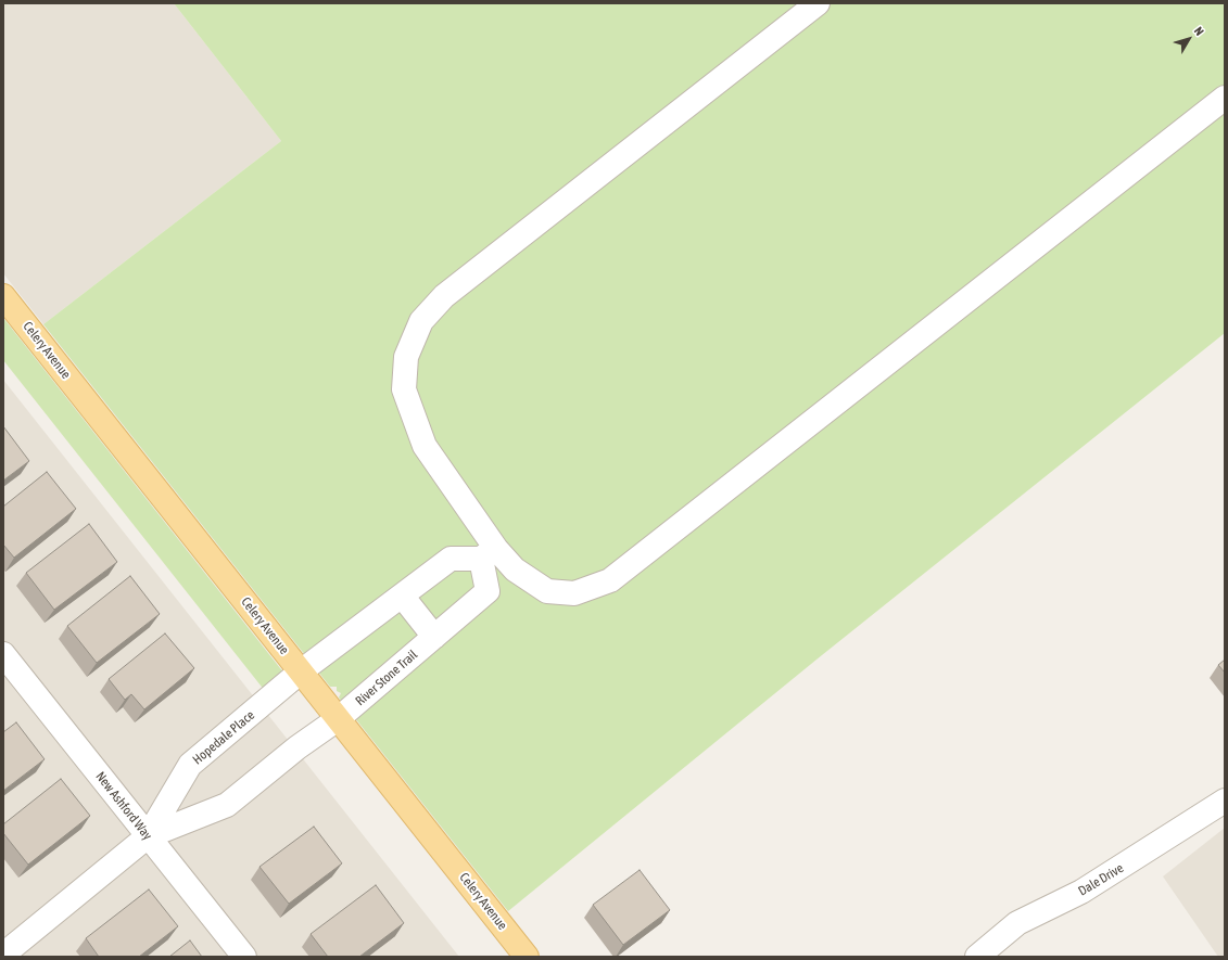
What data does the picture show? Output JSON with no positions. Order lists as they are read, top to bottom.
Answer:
{
  "streets": {
    "main road": ["Celery Avenue"],
    "street": [
      "River Stone Trail",
      "Hopedale Place",
      "New Ashford Way",
      "Dale Drive"
    ]
  },
  "crossings": [
    ["Celery Avenue", "River Stone Trail"],
    ["Celery Avenue", "Hopedale Place"],
    ["River Stone Trail", "Hopedale Place"],
    ["Hopedale Place", "New Ashford Way"]
  ],
  "north": "top right"
}
